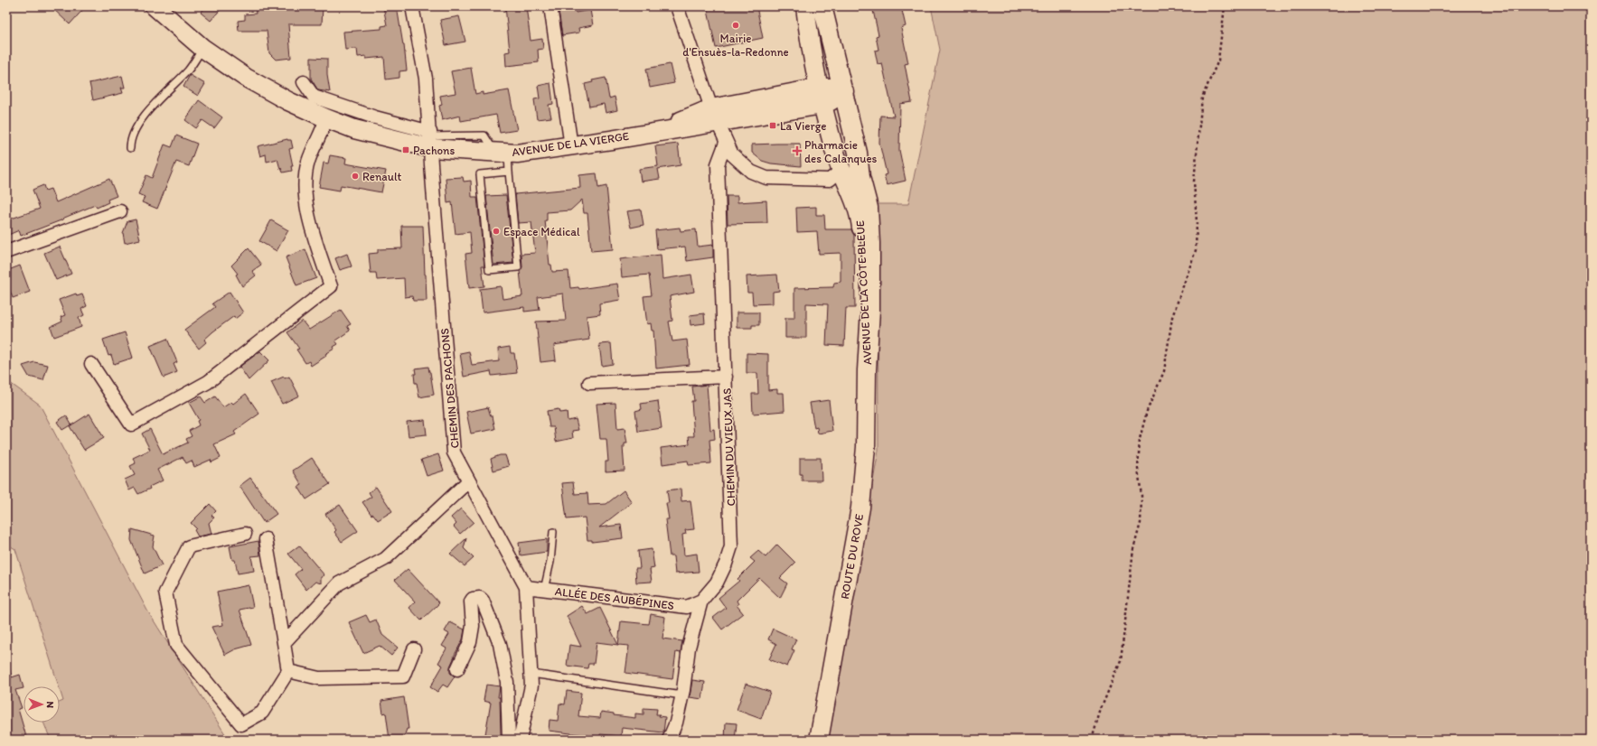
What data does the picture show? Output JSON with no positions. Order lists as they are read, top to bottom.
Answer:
{
  "streets": {
    "main road": ["AVENUE DE LA VIERGE", "AVENUE DE LA CÔTE BLEUE", "ROUTE DU ROVE"],
    "street": ["CHEMIN DES PACHONS", "CHEMIN DU VIEUX JAS", "ALLÉE DES AUBÉPINES"]
  },
  "crossings": [
    ["AVENUE DE LA VIERGE", "AVENUE DE LA CÔTE BLEUE"],
    ["AVENUE DE LA VIERGE", "CHEMIN DES PACHONS"],
    ["AVENUE DE LA CÔTE BLEUE", "ROUTE DU ROVE"],
    ["CHEMIN DES PACHONS", "ALLÉE DES AUBÉPINES"],
    ["CHEMIN DU VIEUX JAS", "ALLÉE DES AUBÉPINES"]
  ],
  "places": {
    "other": ["Mairie d'Ensuès-la-Redonne", "Renault", "Espace Médical"],
    "transit": ["La Vierge", "Pachons"],
    "health": ["Pharmacie des Calanques"]
  },
  "north": "right"
}
